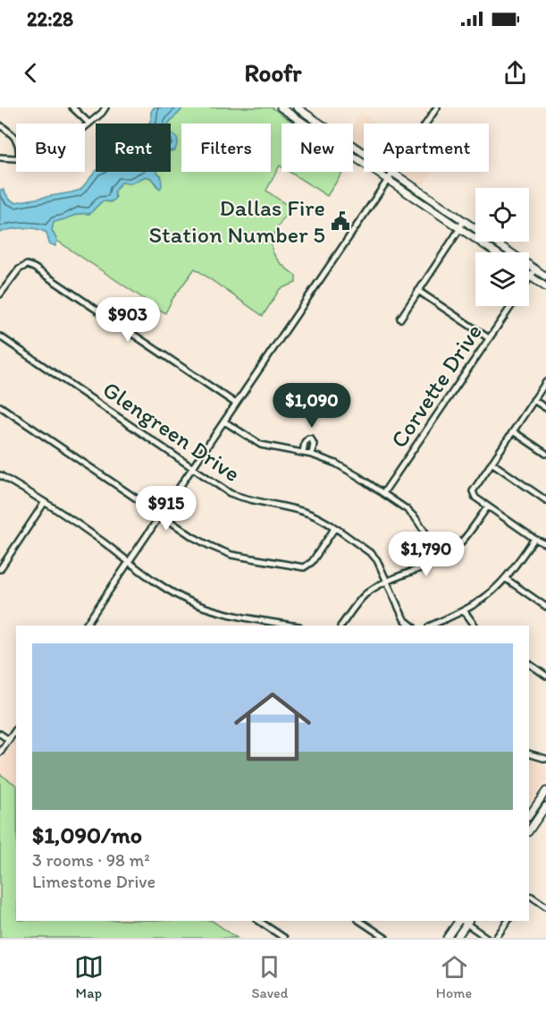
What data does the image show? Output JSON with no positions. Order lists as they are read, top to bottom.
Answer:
{
  "streets": {
    "street": ["Corvette Drive", "Glengreen Drive"]
  },
  "places": {
    "public building": ["Dallas Fire Station Number 5"]
  },
  "page": {
    "status": "22:28",
    "header": "Roofr",
    "chip": [
      "Buy",
      "Rent",
      "Filters",
      "New",
      "Apartment"
    ],
    "price": [
      "$903",
      "$1,090",
      "$915",
      "$1,790"
    ],
    "list": [
      {
        "name": "$1,090/mo",
        "note": "3 rooms · 98 m² · Limestone Drive"
      }
    ],
    "tabs": ["Map", "Saved", "Home"]
  }
}
